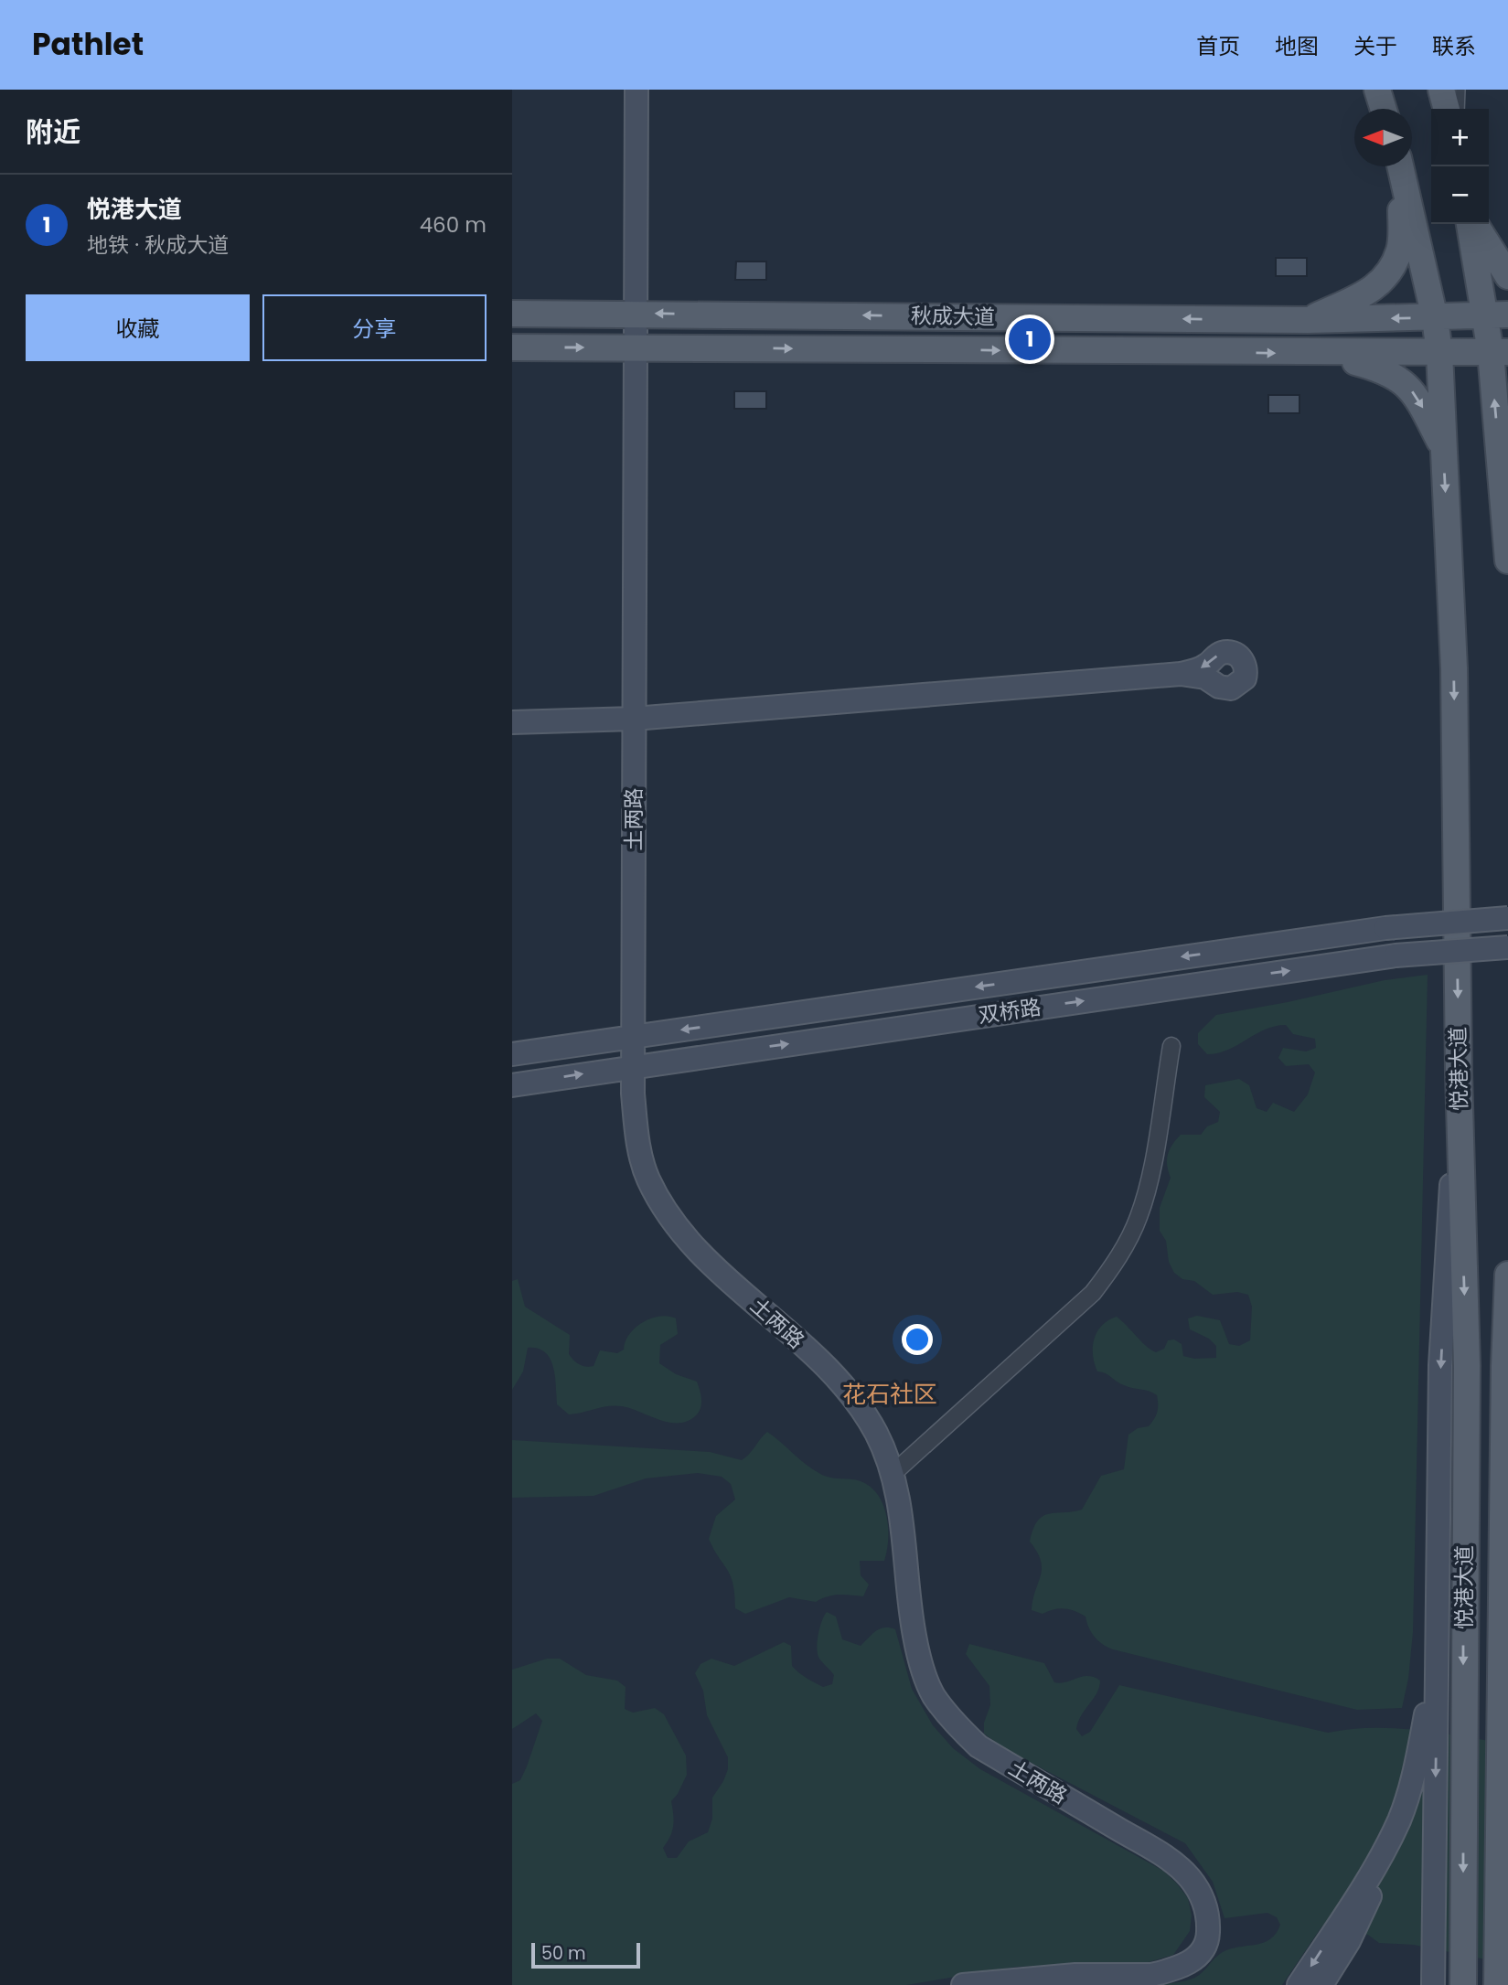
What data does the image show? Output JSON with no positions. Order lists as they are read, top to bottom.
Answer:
{
  "streets": {
    "main road": ["秋成大道", "悦港大道"],
    "street": ["土两路", "双桥路"]
  },
  "crossings": [
    ["秋成大道", "土两路"],
    ["秋成大道", "悦港大道"],
    ["土两路", "双桥路"]
  ],
  "districts": ["花石社区"],
  "scale_bar": "50 m",
  "north": "left",
  "page": {
    "header": "Pathlet",
    "nav": [
      "首页",
      "地图",
      "关于",
      "联系"
    ],
    "heading": "附近",
    "map_buttons": ["+", "−"],
    "list": [
      {
        "mark": "1",
        "name": "悦港大道",
        "note": "地铁 · 秋成大道",
        "value": "460 m"
      }
    ],
    "buttons": ["收藏", "分享"],
    "pins": "1",
    "scale": "50 m"
  }
}
